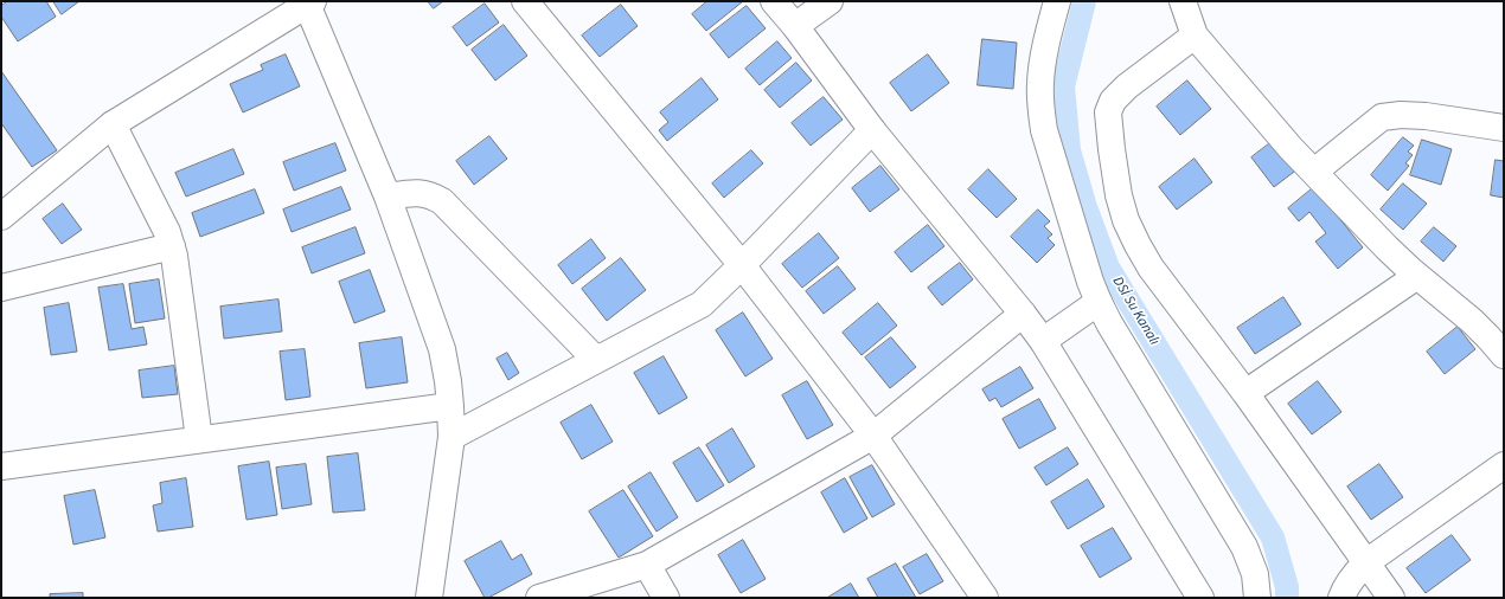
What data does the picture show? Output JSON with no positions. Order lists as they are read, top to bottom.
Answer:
{
  "water": ["DSİ Su Kanalı"]
}
